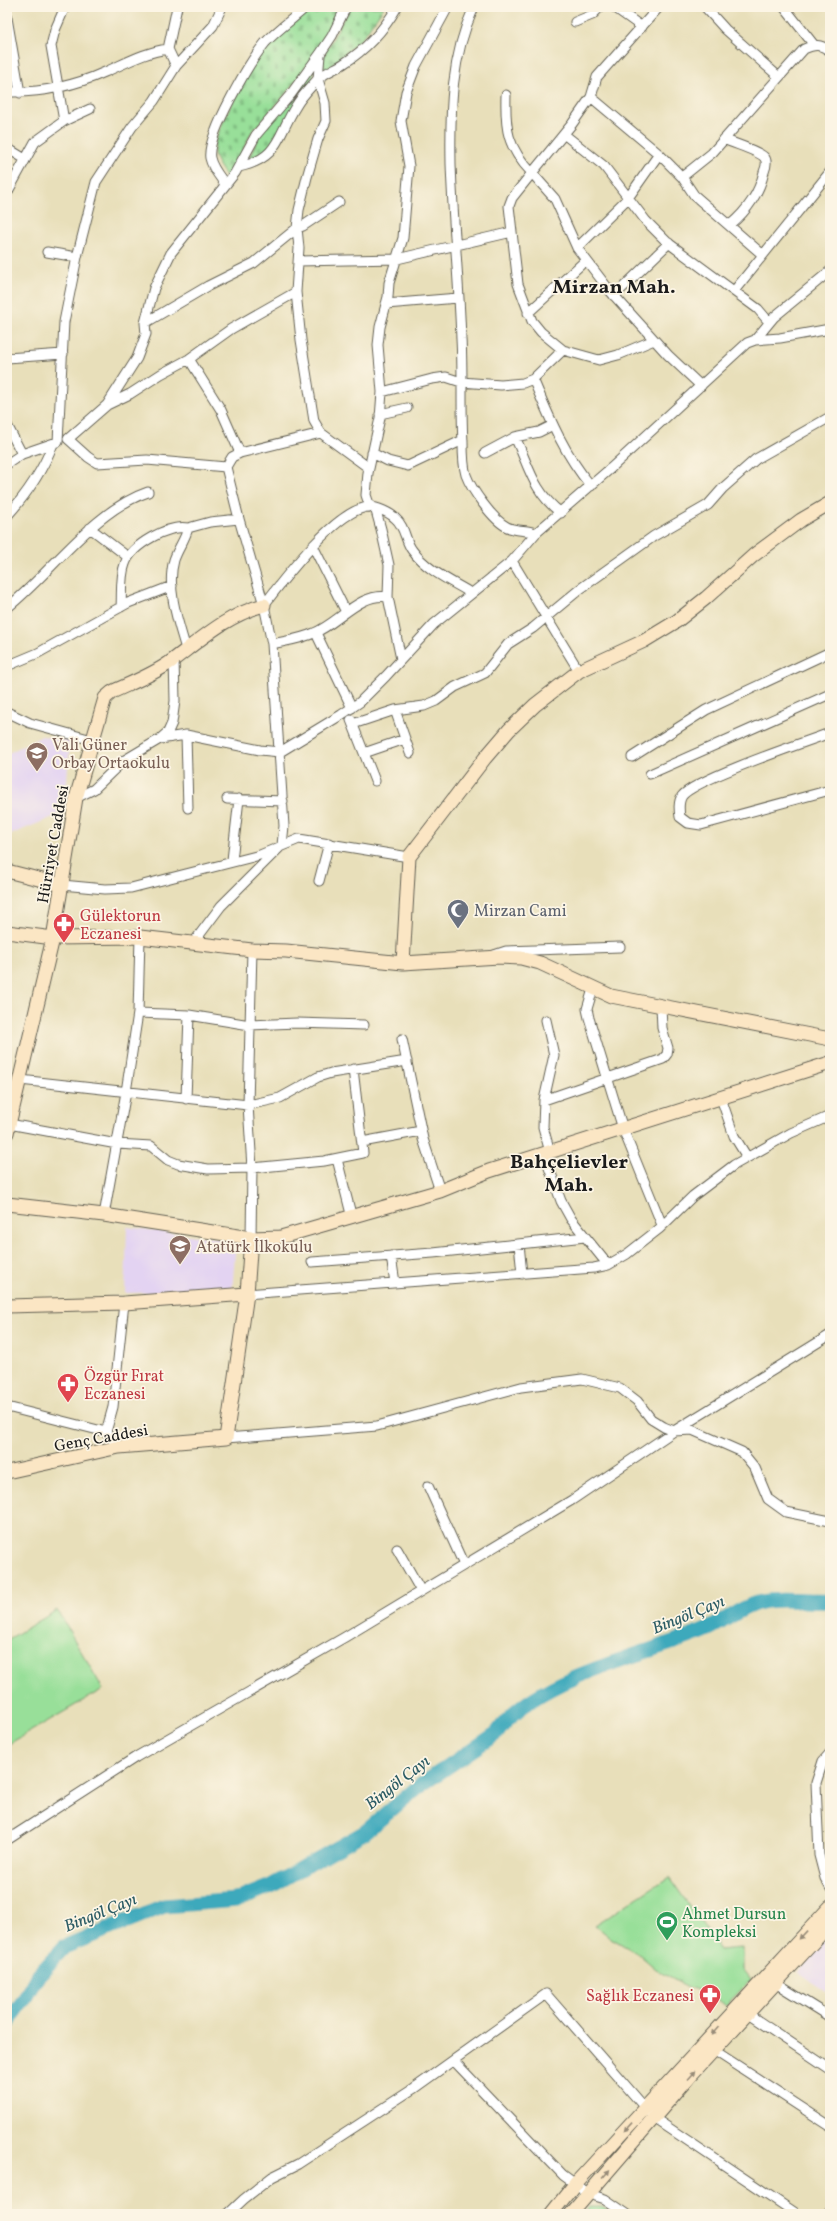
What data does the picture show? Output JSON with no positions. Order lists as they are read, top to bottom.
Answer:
{
  "streets": {
    "street": ["Hürriyet Caddesi", "Genç Caddesi"]
  },
  "districts": ["Mirzan Mah.", "Bahçelievler Mah."],
  "water": ["Bingöl Çayı"],
  "places": {
    "school or university": ["Vali Güner Orbay Ortaokulu", "Atatürk İlkokulu"],
    "mosque": ["Mirzan Cami"],
    "pharmacy": ["Gülektorun Eczanesi", "Özgür Fırat Eczanesi", "Sağlık Eczanesi"],
    "sports": ["Ahmet Dursun Kompleksi"]
  }
}
